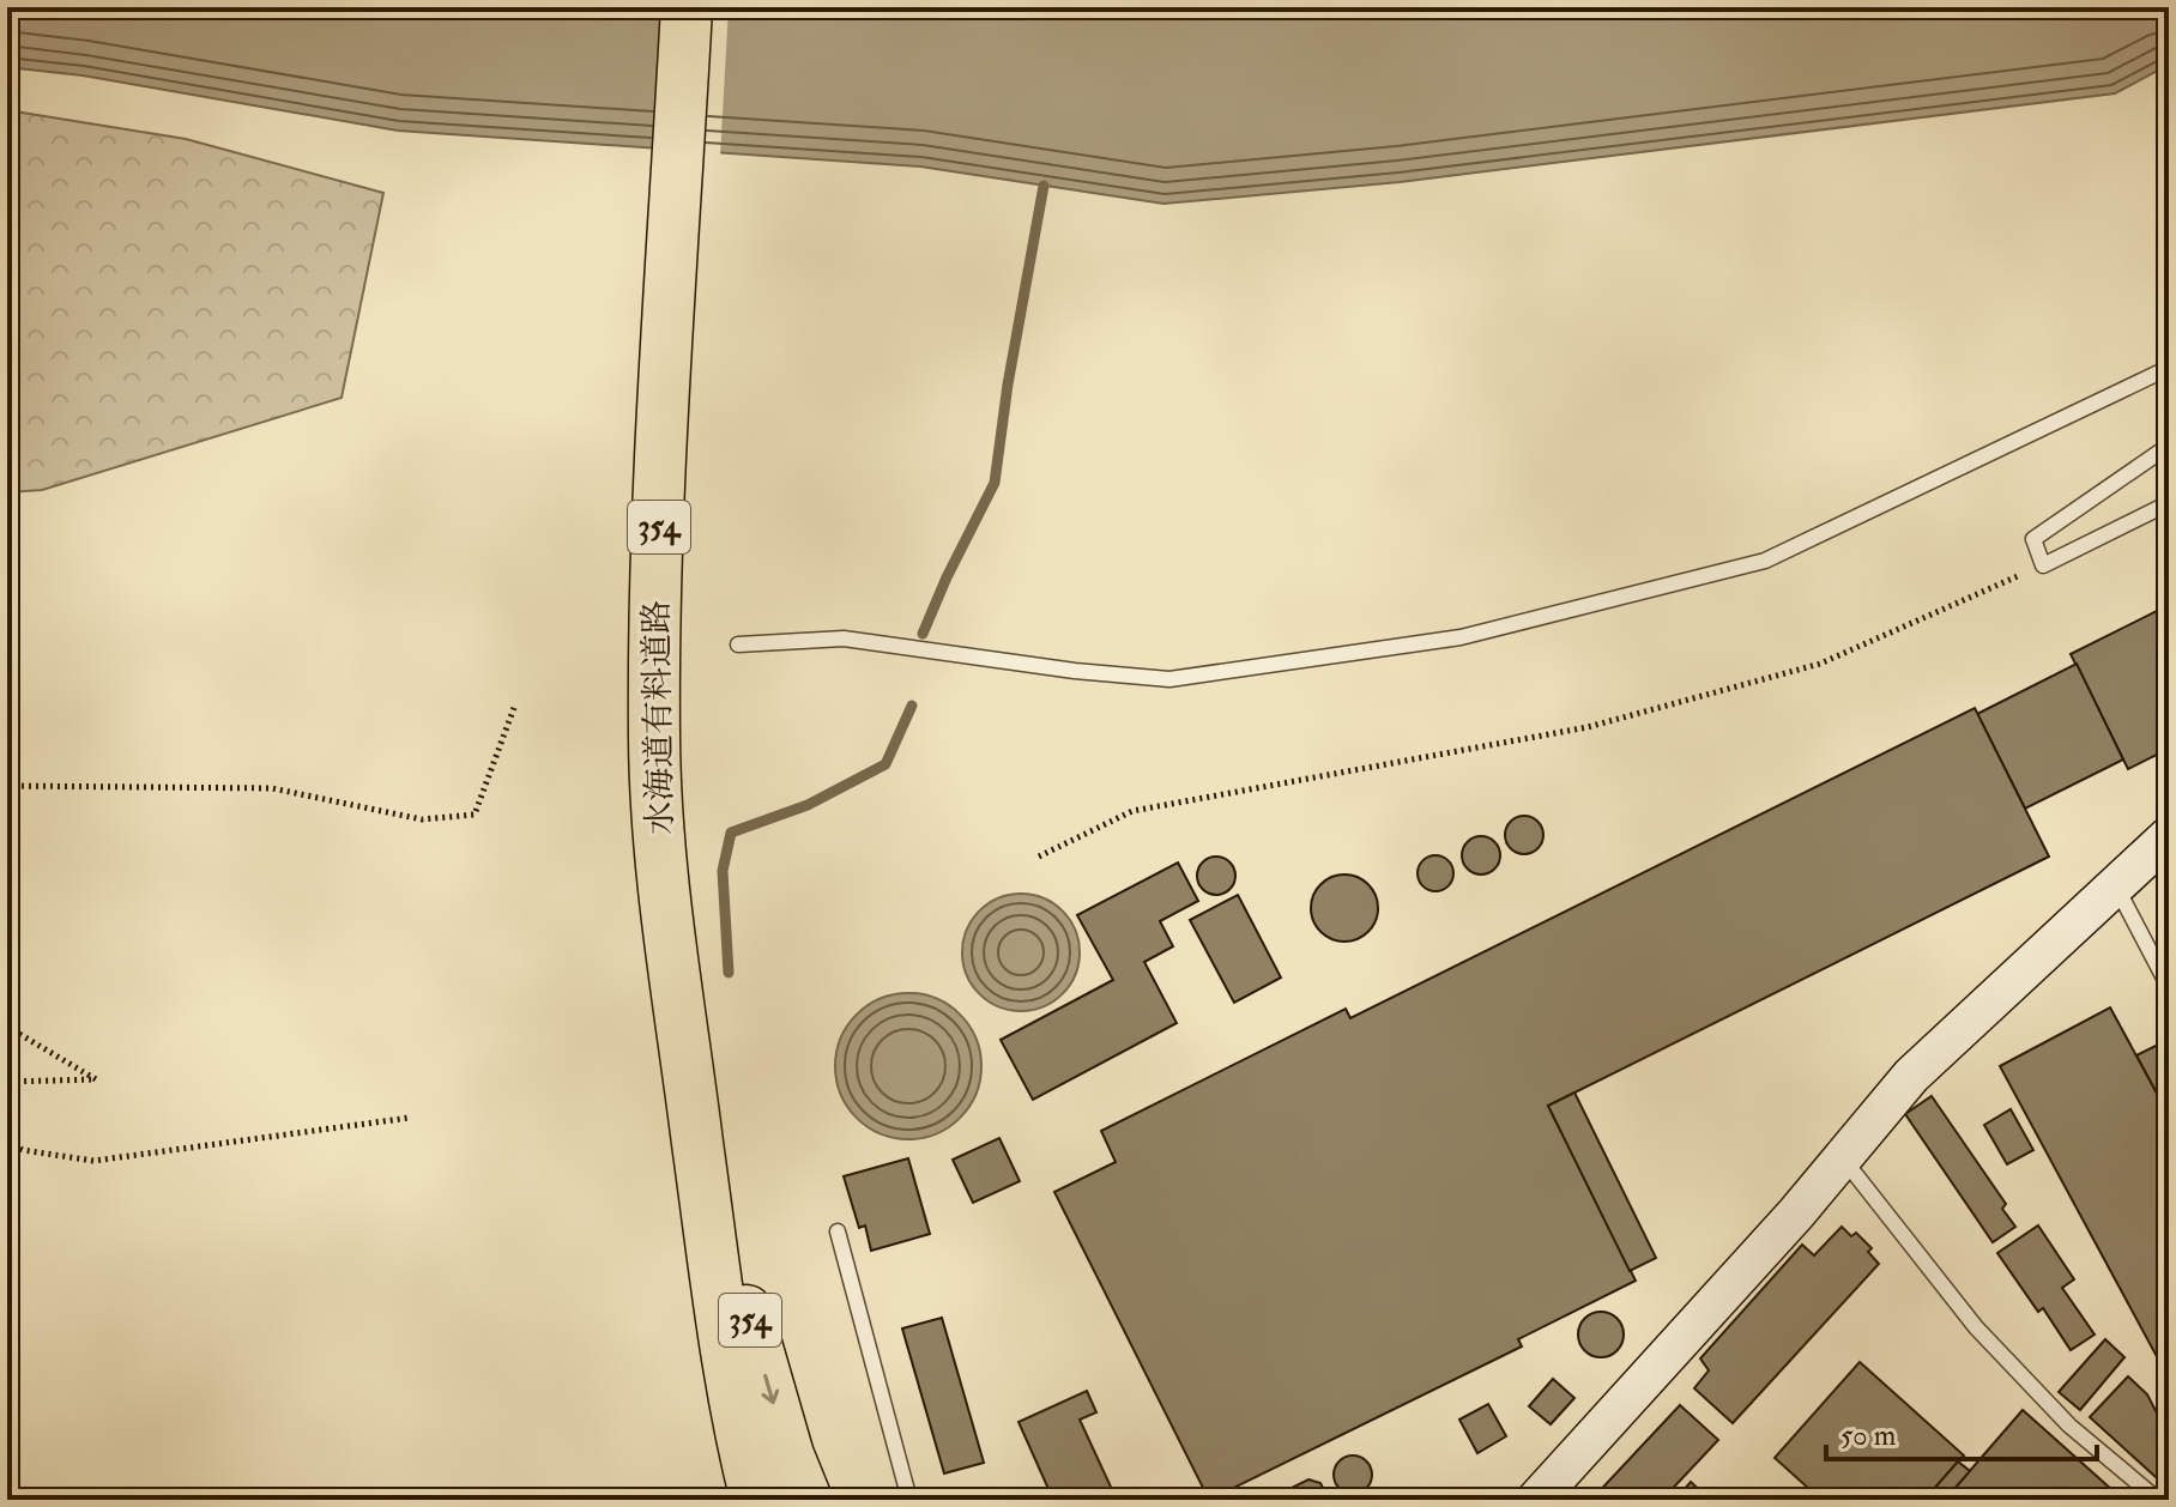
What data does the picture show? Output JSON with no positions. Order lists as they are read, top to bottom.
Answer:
{
  "streets": {
    "highway": ["354", "水海道有料道路"]
  },
  "scale_bar": "50 m"
}
